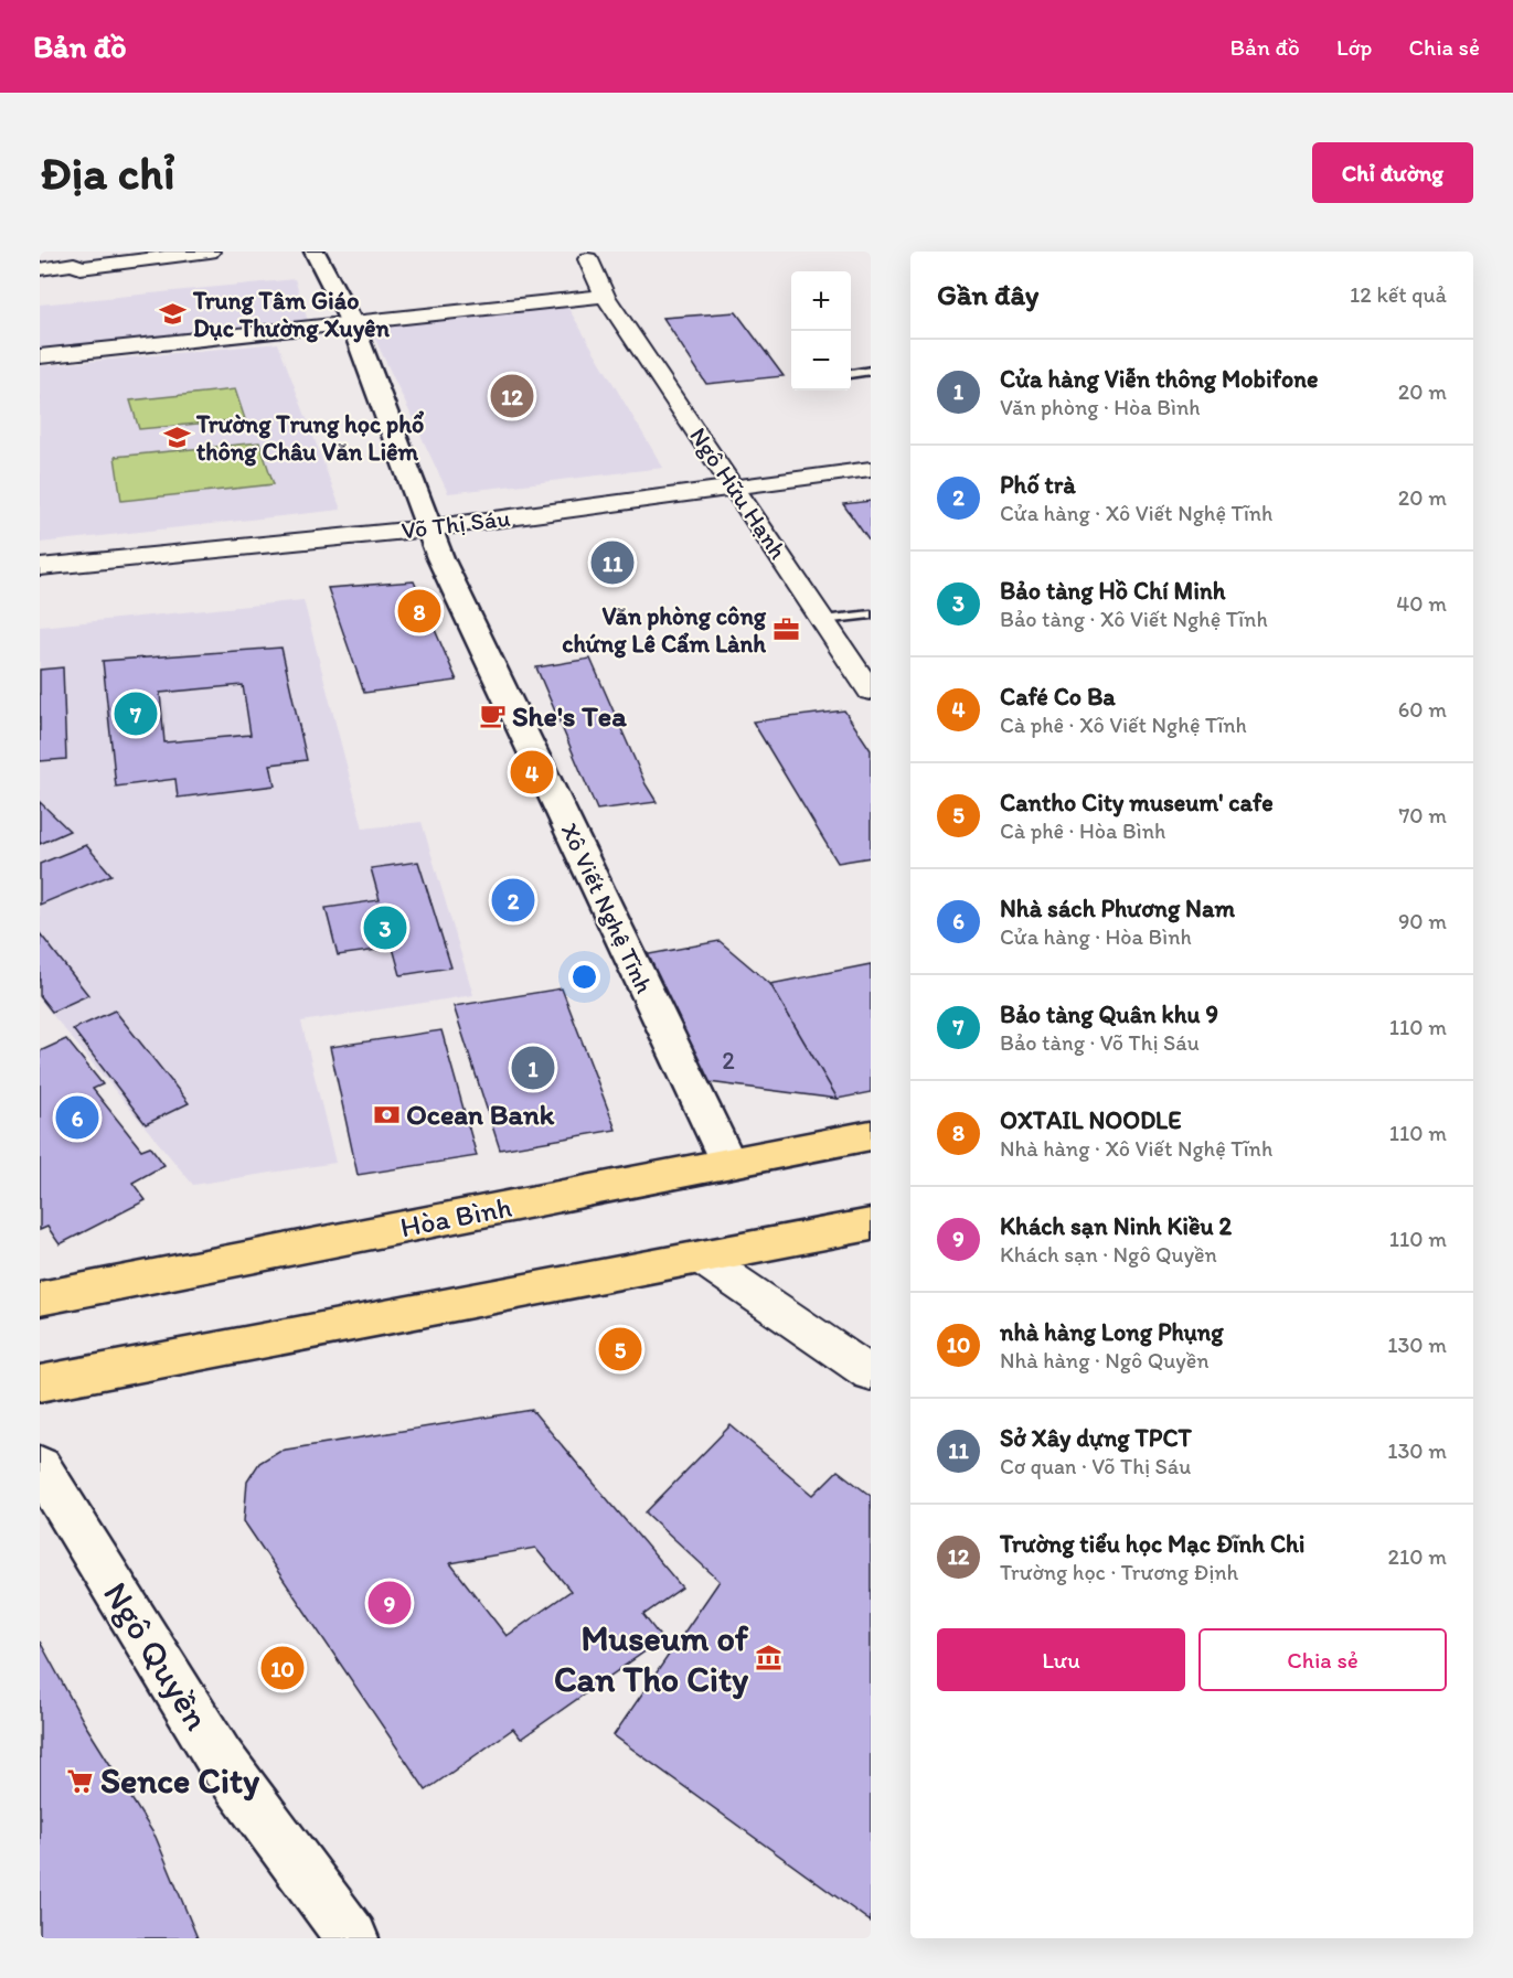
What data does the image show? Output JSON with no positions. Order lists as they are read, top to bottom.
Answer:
{
  "streets": {
    "main road": ["Hòa Bình"],
    "street": [
      "Ngô Hữu Hạnh",
      "Võ Thị Sáu",
      "Xô Viết Nghệ Tĩnh",
      "Ngô Quyền"
    ]
  },
  "crossings": [
    ["Ngô Hữu Hạnh", "Võ Thị Sáu"],
    ["Võ Thị Sáu", "Xô Viết Nghệ Tĩnh"],
    ["Xô Viết Nghệ Tĩnh", "Hòa Bình"]
  ],
  "places": {
    "school or university": ["Trung Tâm Giáo Dục Thường Xuyên", "Trường Trung học phổ thông Châu Văn Liêm"],
    "office": ["Văn phòng công chứng Lê Cẩm Lành"],
    "cafe": ["She's Tea"],
    "bank": ["Ocean Bank"],
    "museum": ["Museum of Can Tho City"],
    "supermarket": ["Sence City"]
  },
  "house_numbers": ["2"],
  "page": {
    "header": "Bản đồ",
    "nav": ["Bản đồ", "Lớp", "Chia sẻ"],
    "buttons": [
      "Chỉ đường",
      ["Lưu", "Chia sẻ"]
    ],
    "title": "Địa chỉ",
    "heading": ["Gần đây", "12 kết quả"],
    "map_buttons": ["+", "−"],
    "list": [
      {
        "mark": "1",
        "name": "Cửa hàng Viễn thông Mobifone",
        "note": "Văn phòng · Hòa Bình",
        "value": "20 m"
      },
      {
        "mark": "2",
        "name": "Phố trà",
        "note": "Cửa hàng · Xô Viết Nghệ Tĩnh",
        "value": "20 m"
      },
      {
        "mark": "3",
        "name": "Bảo tàng Hồ Chí Minh",
        "note": "Bảo tàng · Xô Viết Nghệ Tĩnh",
        "value": "40 m"
      },
      {
        "mark": "4",
        "name": "Café Co Ba",
        "note": "Cà phê · Xô Viết Nghệ Tĩnh",
        "value": "60 m"
      },
      {
        "mark": "5",
        "name": "Cantho City museum' cafe",
        "note": "Cà phê · Hòa Bình",
        "value": "70 m"
      },
      {
        "mark": "6",
        "name": "Nhà sách Phương Nam",
        "note": "Cửa hàng · Hòa Bình",
        "value": "90 m"
      },
      {
        "mark": "7",
        "name": "Bảo tàng Quân khu 9",
        "note": "Bảo tàng · Võ Thị Sáu",
        "value": "110 m"
      },
      {
        "mark": "8",
        "name": "OXTAIL NOODLE",
        "note": "Nhà hàng · Xô Viết Nghệ Tĩnh",
        "value": "110 m"
      },
      {
        "mark": "9",
        "name": "Khách sạn Ninh Kiều 2",
        "note": "Khách sạn · Ngô Quyền",
        "value": "110 m"
      },
      {
        "mark": "10",
        "name": "nhà hàng Long Phụng",
        "note": "Nhà hàng · Ngô Quyền",
        "value": "130 m"
      },
      {
        "mark": "11",
        "name": "Sở Xây dựng TPCT",
        "note": "Cơ quan · Võ Thị Sáu",
        "value": "130 m"
      },
      {
        "mark": "12",
        "name": "Trường tiểu học Mạc Đĩnh Chi",
        "note": "Trường học · Trương Định",
        "value": "210 m"
      }
    ],
    "pins": [
      "12",
      "11",
      "8",
      "7",
      "4",
      "2",
      "3",
      "1",
      "6",
      "5",
      "9",
      "10"
    ]
  }
}
